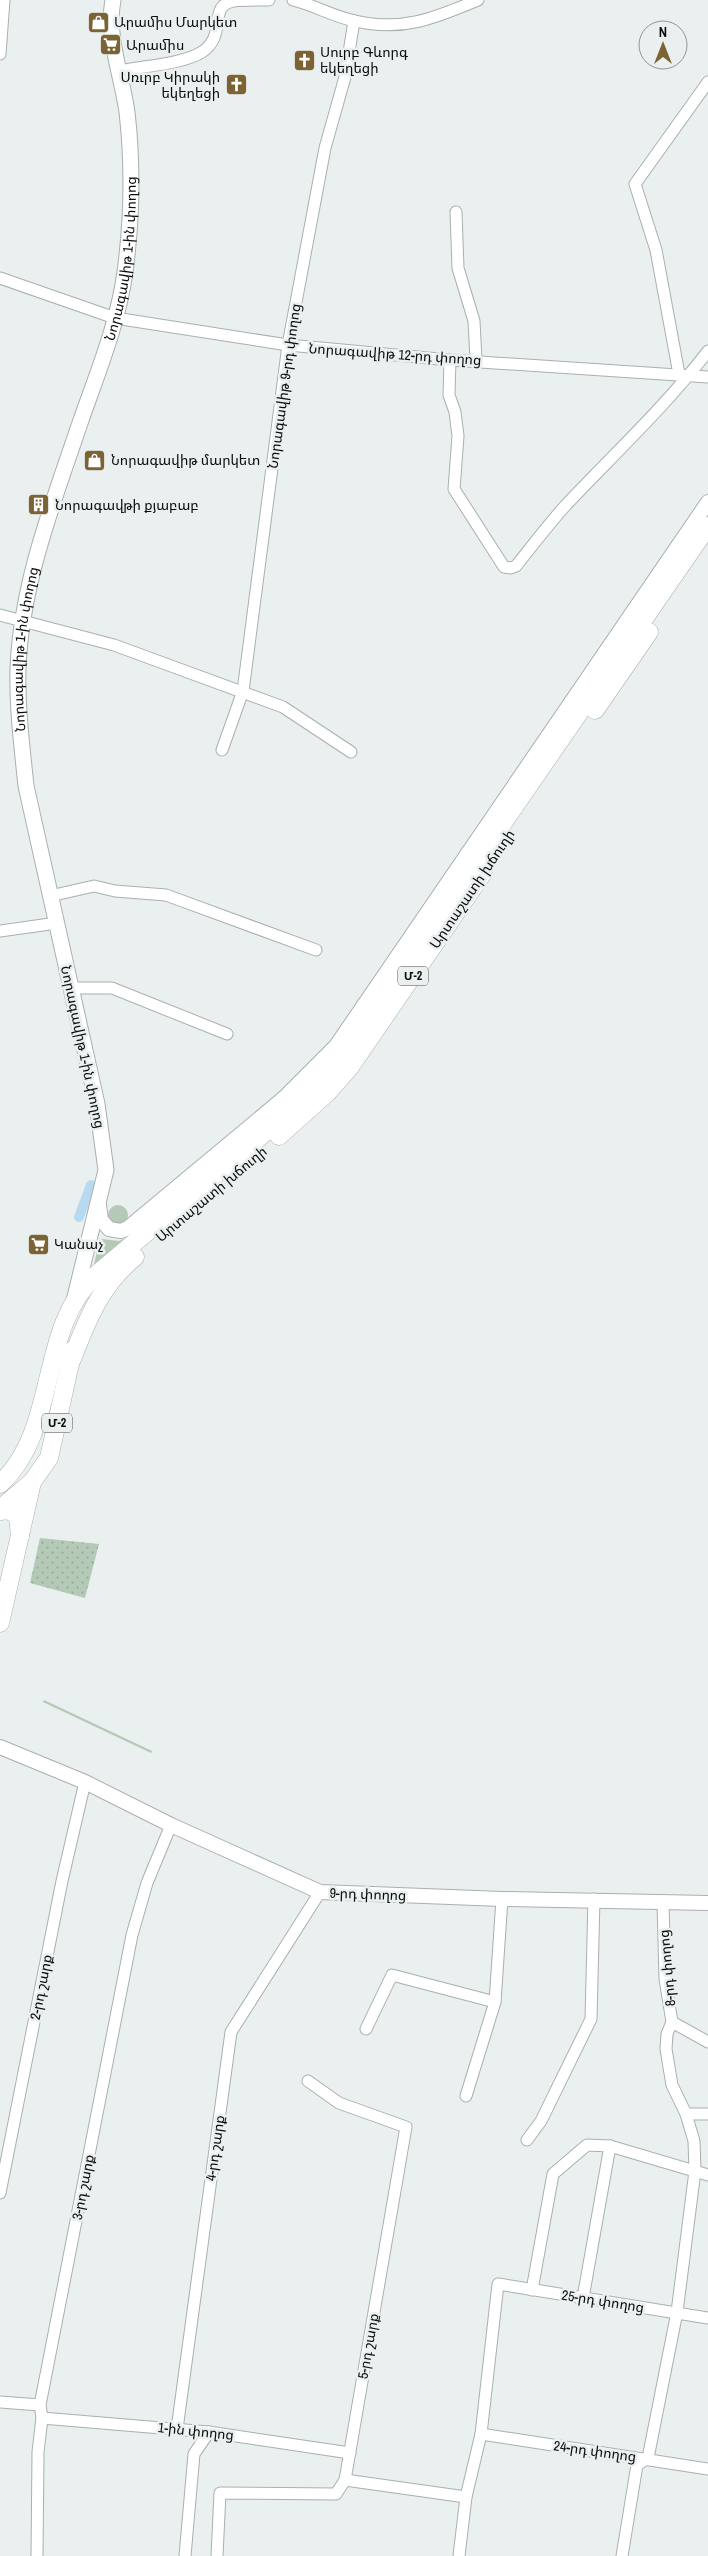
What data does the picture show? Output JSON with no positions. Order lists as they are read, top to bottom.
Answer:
{
  "streets": {
    "main road": ["Նորագավիթ 1-ին փողոց", "Արտաշատի խճուղի", "Մ-2"],
    "street": [
      "Նորագավիթ 12-րդ փողոց",
      "Նորագավիթ 9-րդ փողոց",
      "9-րդ փողոց",
      "8-րդ փողոց",
      "2-րդ շարք",
      "4-րդ շարք",
      "3-րդ շարք",
      "25-րդ փողոց",
      "5-րդ շարք",
      "1-ին փողոց",
      "24-րդ փողոց"
    ]
  },
  "crossings": [
    ["Նորագավիթ 1-ին փողոց", "Նորագավիթ 12-րդ փողոց"],
    ["Նորագավիթ 1-ին փողոց", "Արտաշատի խճուղի"],
    ["Նորագավիթ 1-ին փողոց", "Մ-2"],
    ["Նորագավիթ 12-րդ փողոց", "Նորագավիթ 9-րդ փողոց"],
    ["Արտաշատի խճուղի", "Մ-2"],
    ["9-րդ փողոց", "8-րդ փողոց"],
    ["9-րդ փողոց", "2-րդ շարք"],
    ["9-րդ փողոց", "4-րդ շարք"],
    ["9-րդ փողոց", "3-րդ շարք"],
    ["4-րդ շարք", "1-ին փողոց"],
    ["3-րդ շարք", "1-ին փողոց"],
    ["25-րդ փողոց", "24-րդ փողոց"],
    ["5-րդ շարք", "1-ին փողոց"]
  ],
  "places": {
    "shop": ["Արամիս Մարկետ", "Նորագավիթ մարկետ"],
    "supermarket": ["Արամիս", "Կանաչ"],
    "church": ["Սուրբ Գևորգ եկեղեցի", "Սռւրբ Կիրակի եկեղեցի"],
    "building": ["Նորագավթի քյաբաբ"]
  },
  "north": "top"
}
